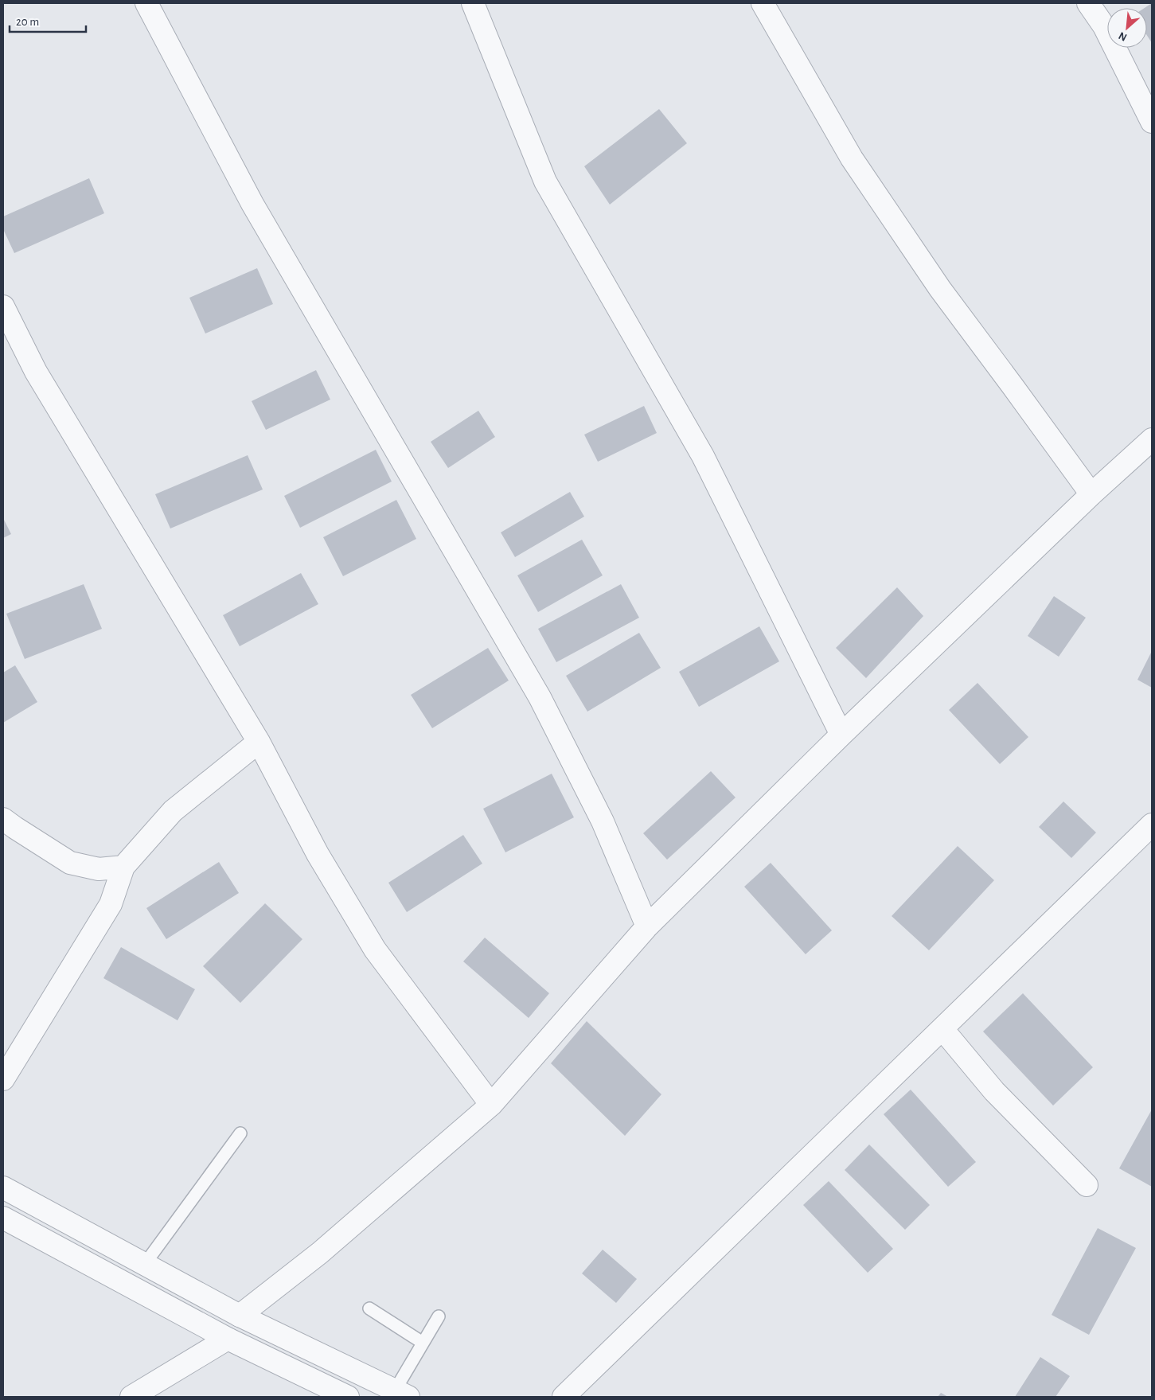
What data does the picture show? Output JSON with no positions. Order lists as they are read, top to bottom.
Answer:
{
  "scale_bar": "20 m",
  "north": "bottom left"
}
